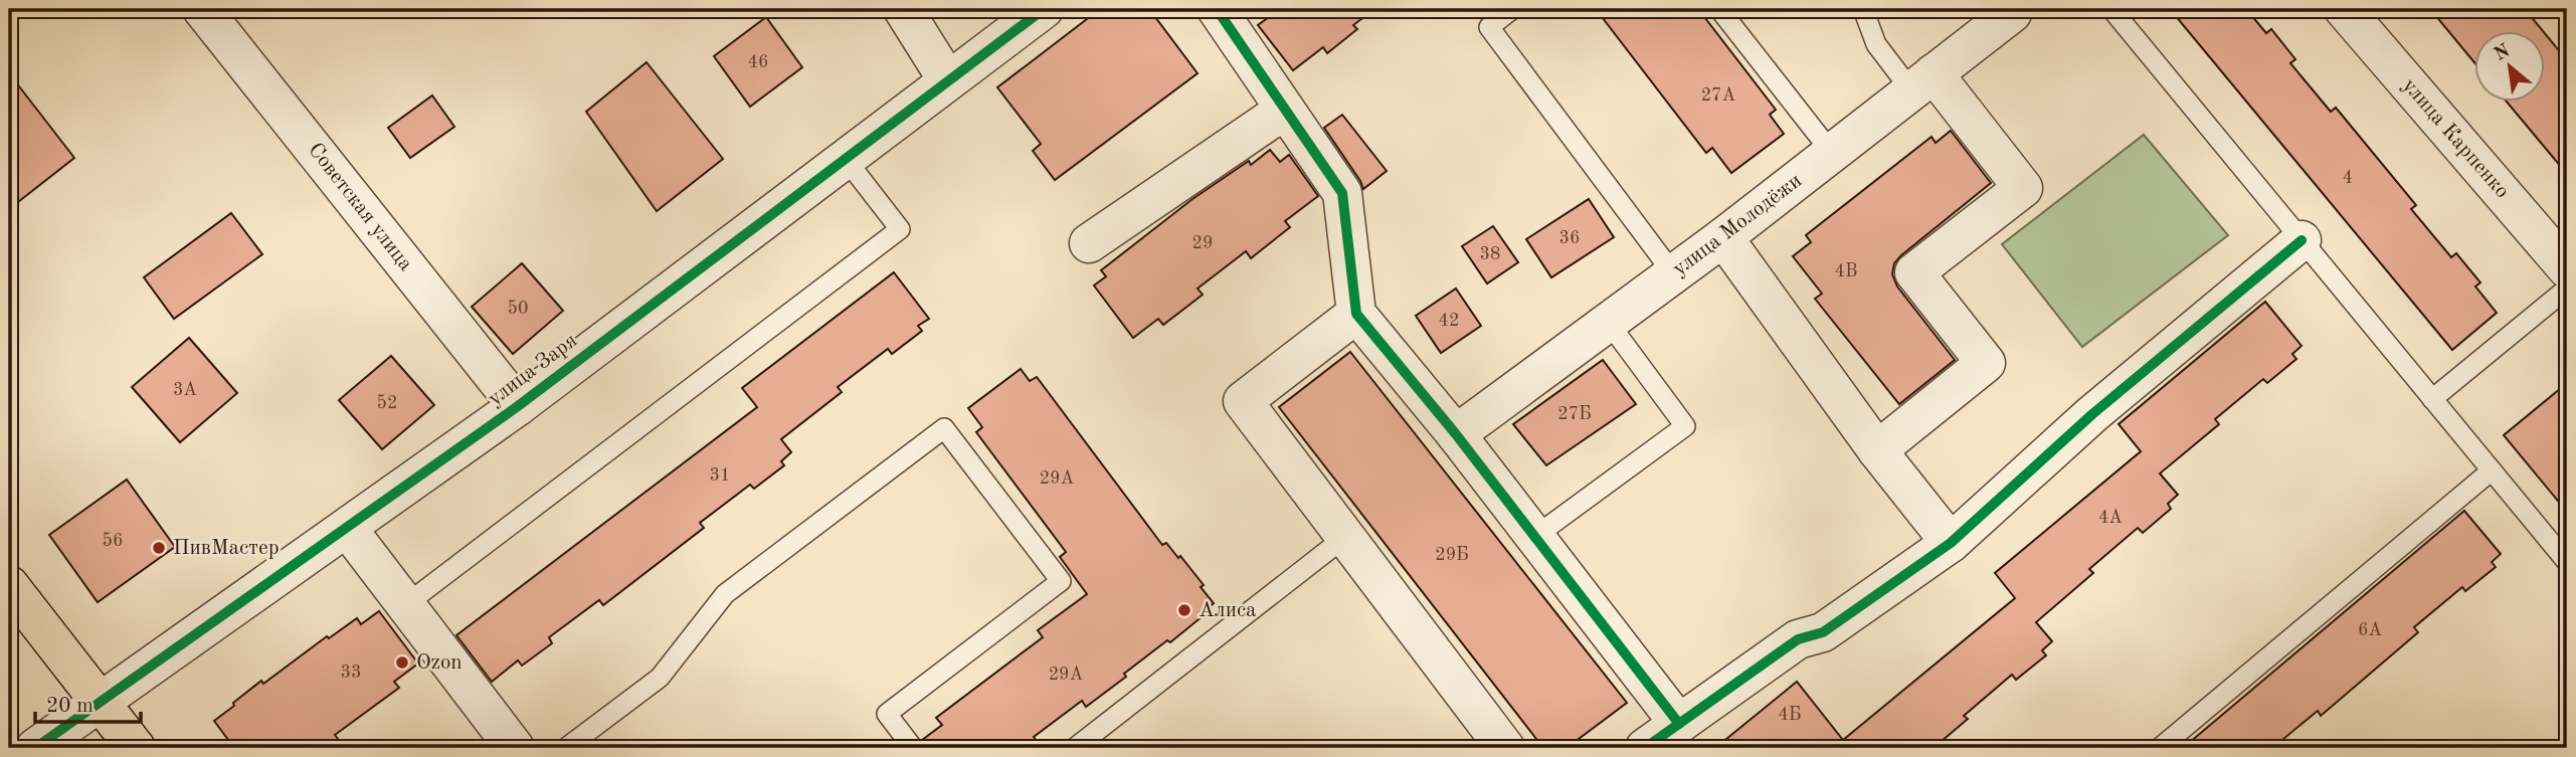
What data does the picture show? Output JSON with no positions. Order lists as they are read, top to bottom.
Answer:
{
  "streets": {
    "street": [
      "улица Карпенко",
      "Советская улица",
      "улица Молодёжи",
      "улица Заря"
    ]
  },
  "crossings": [
    ["Советская улица", "улица Заря"]
  ],
  "places": ["ПивМастер", "Алиса", "Ozon"],
  "house_numbers": [
    "46",
    "27А",
    "4",
    "36",
    "29",
    "38",
    "4В",
    "50",
    "42",
    "3А",
    "52",
    "27Б",
    "31",
    "29А",
    "4А",
    "56",
    "29Б",
    "6А",
    "33",
    "29А",
    "4Б"
  ],
  "scale_bar": "20 m",
  "north": "top left"
}
